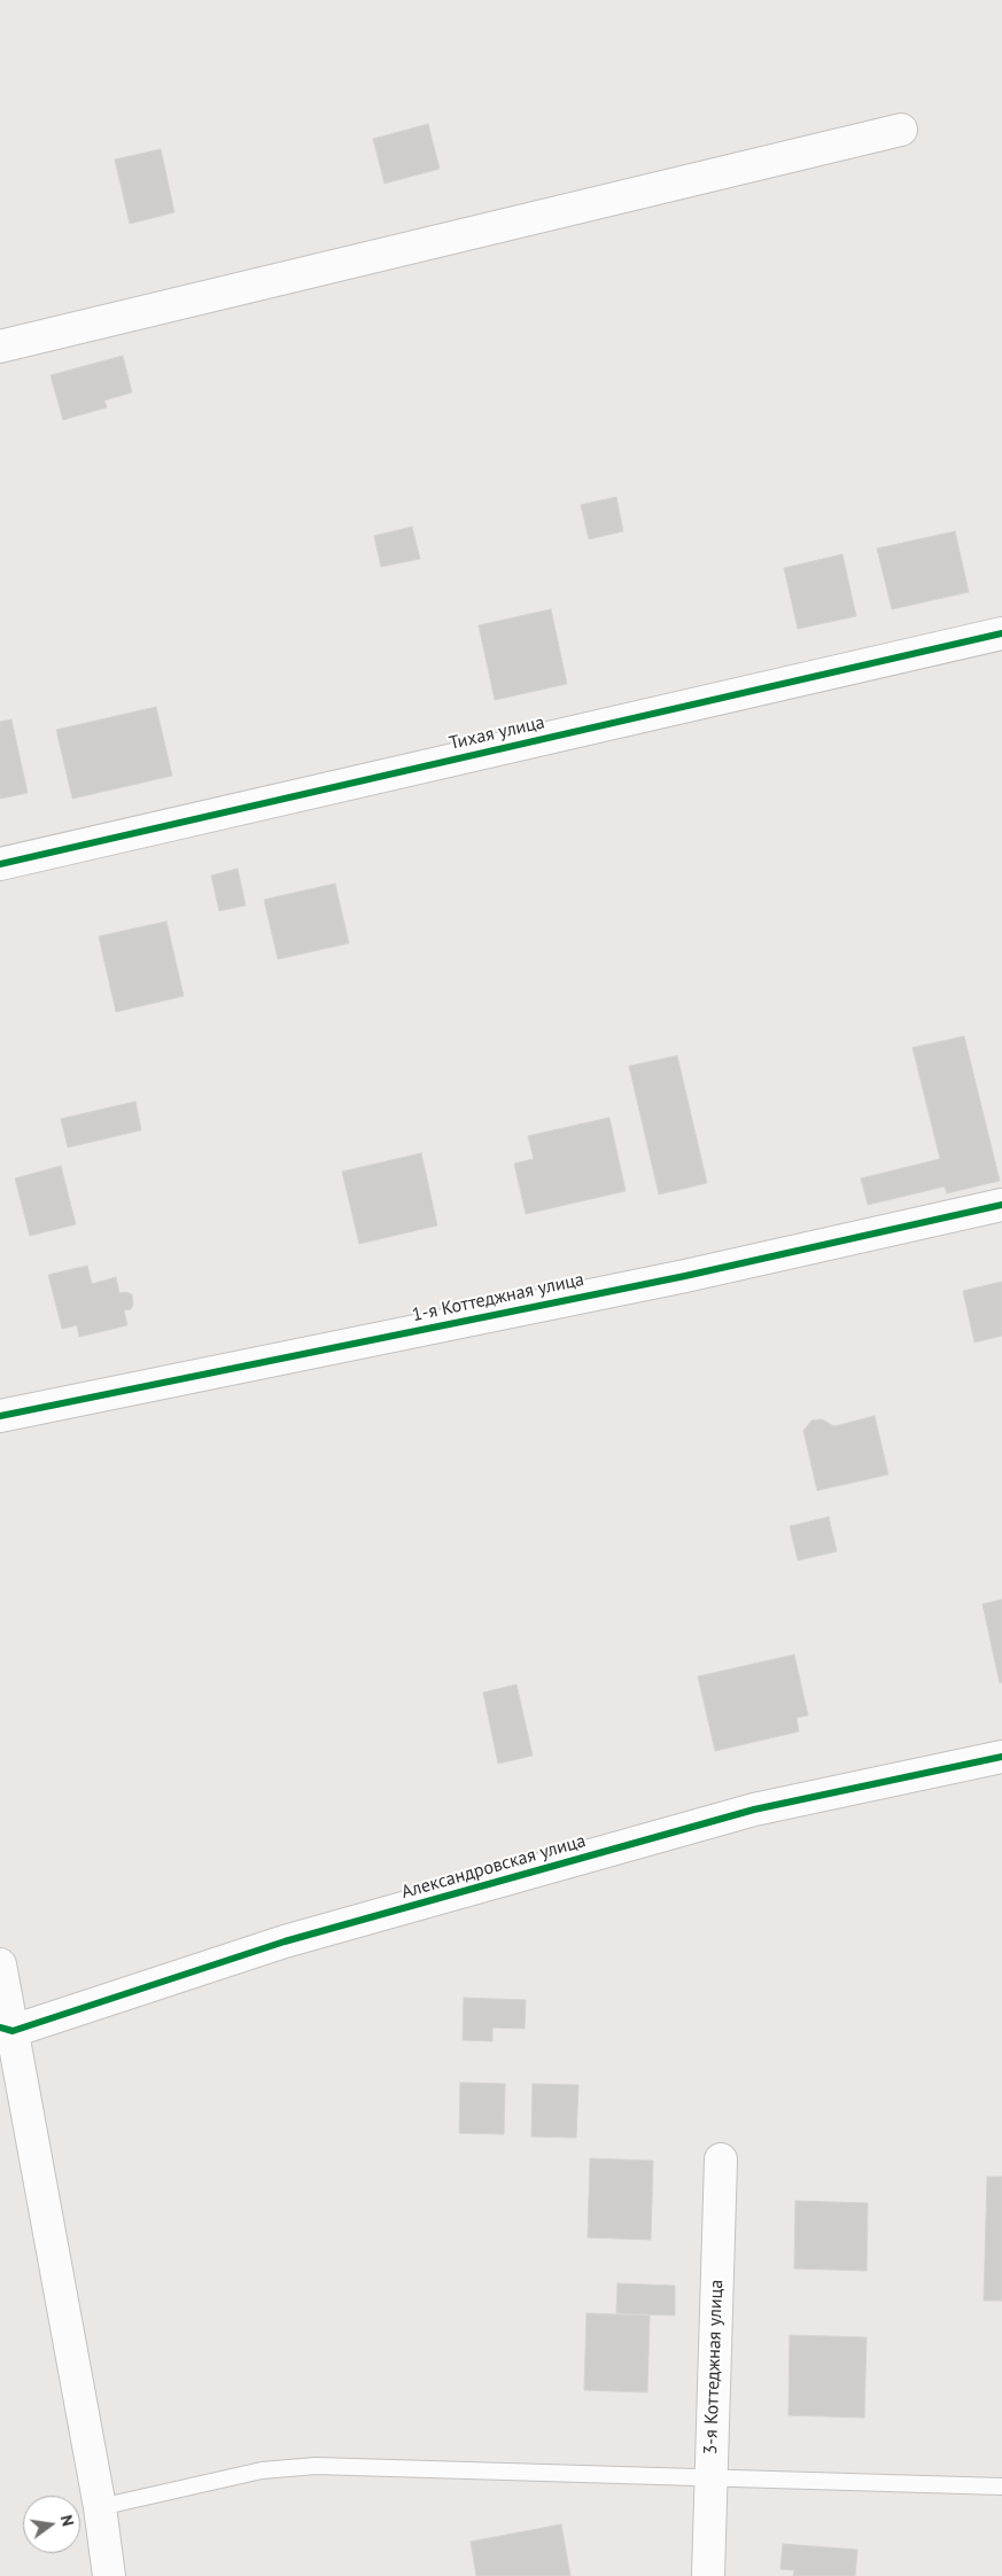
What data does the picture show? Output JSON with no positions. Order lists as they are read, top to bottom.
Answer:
{
  "streets": {
    "street": [
      "Тихая улица",
      "1-я Коттеджная улица",
      "Александровская улица",
      "3-я Коттеджная улица"
    ]
  },
  "north": "right"
}
